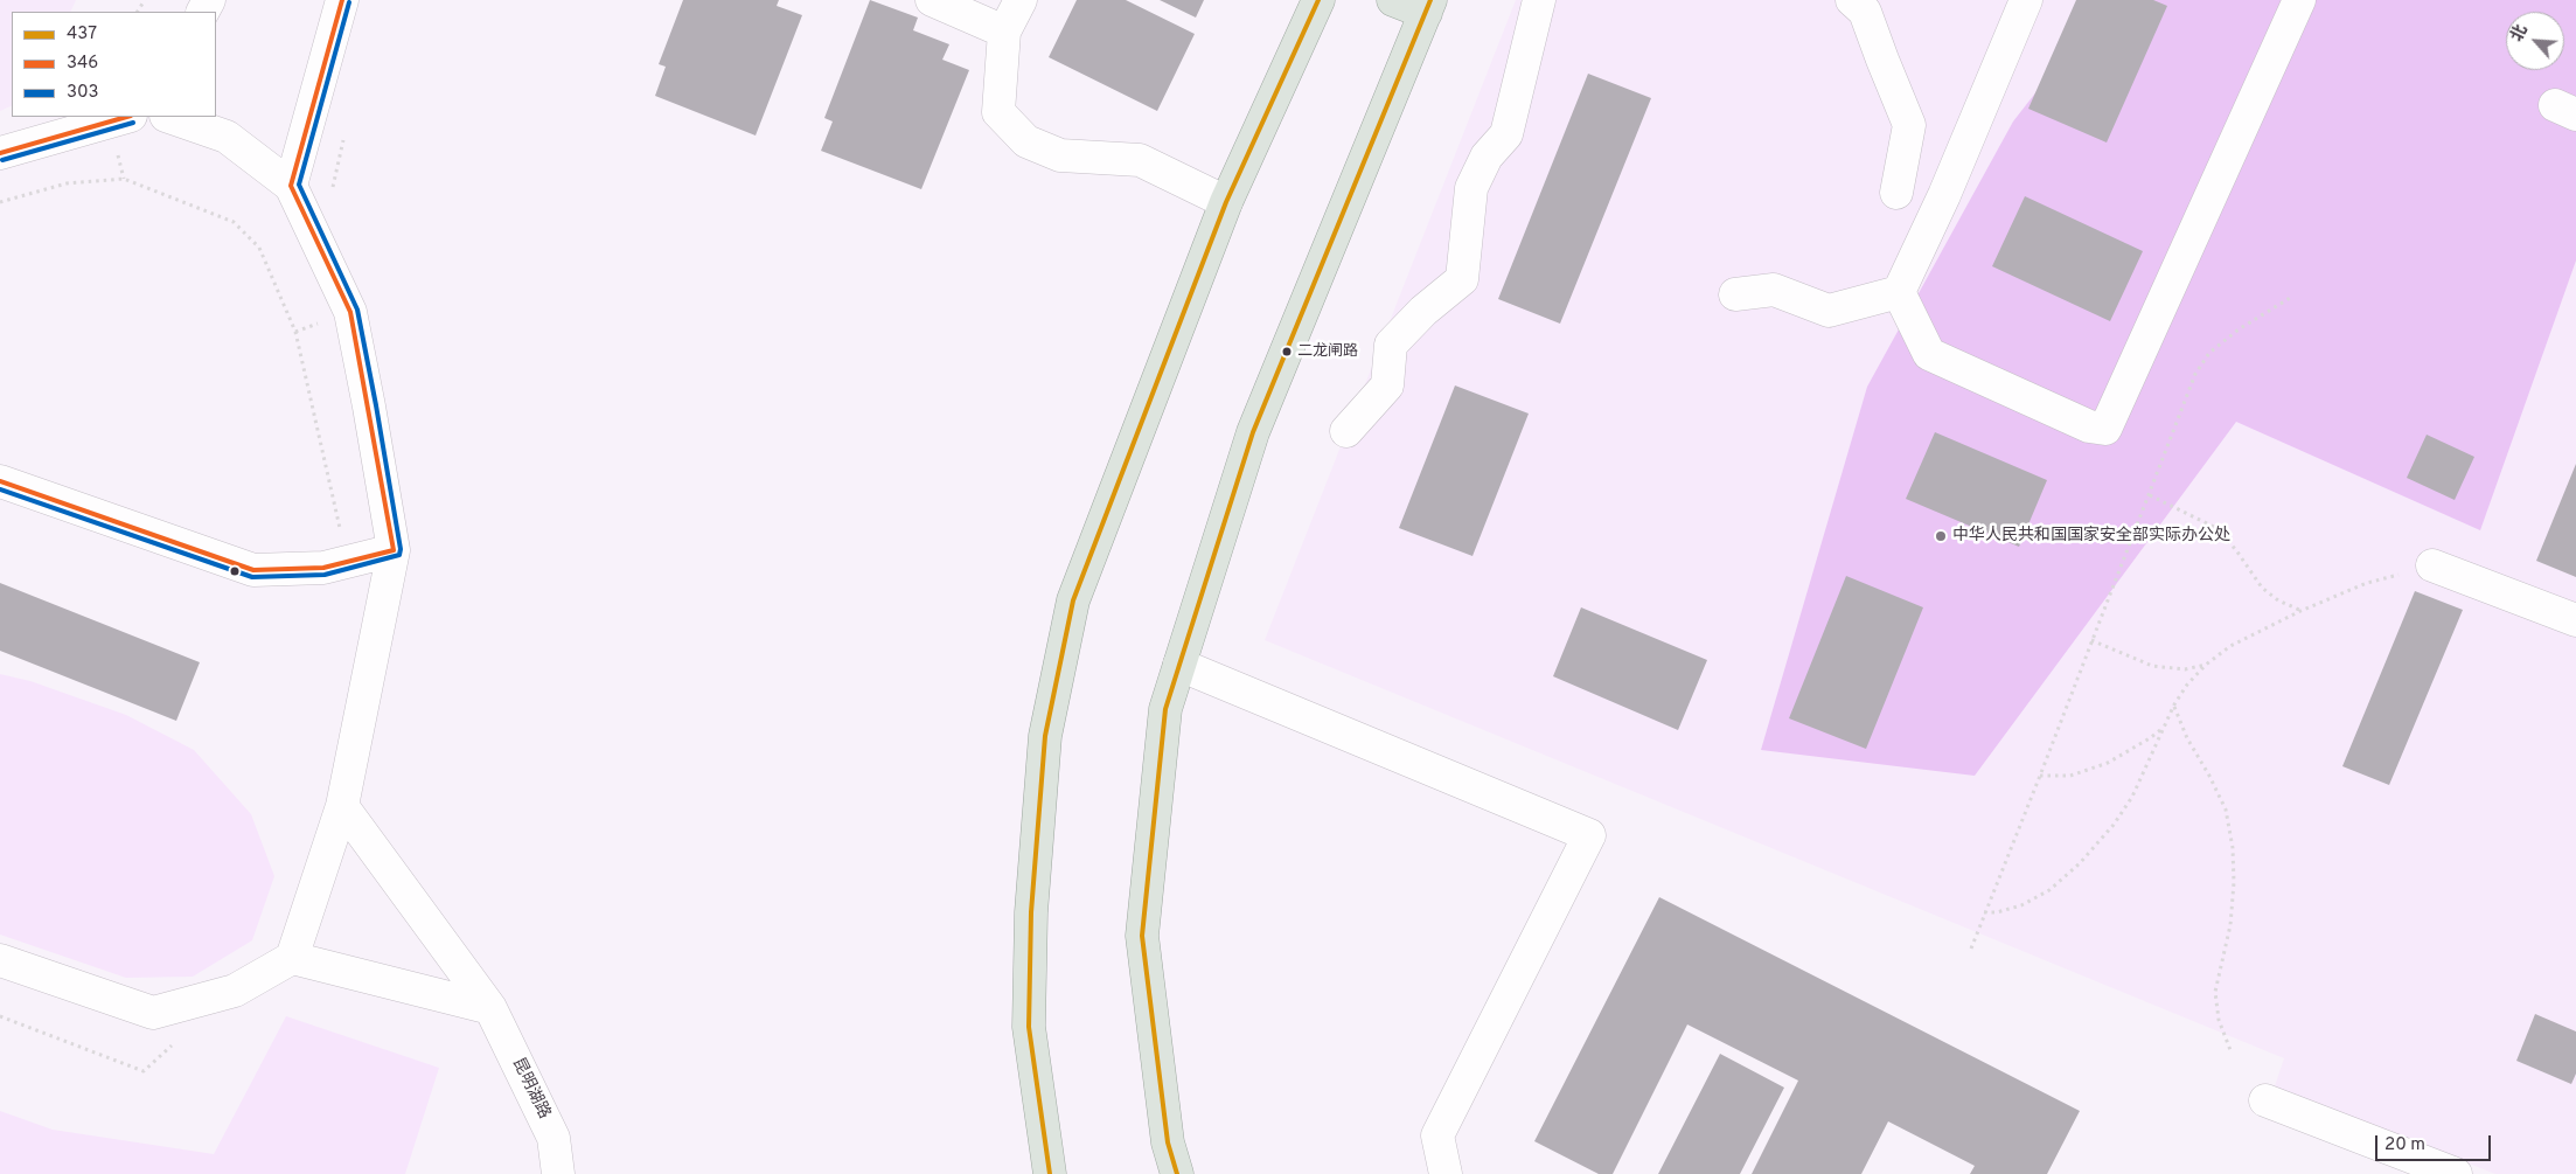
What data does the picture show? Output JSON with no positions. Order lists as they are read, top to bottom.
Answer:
{
  "streets": {
    "street": ["昆明湖路"]
  },
  "places": ["二龙闸路", "中华人民共和国国家安全部实际办公处"],
  "lines": ["transit line 437", "transit line 346", "transit line 303"],
  "legend": ["437", "346", "303"],
  "scale_bar": "20 m",
  "north": "top left"
}
